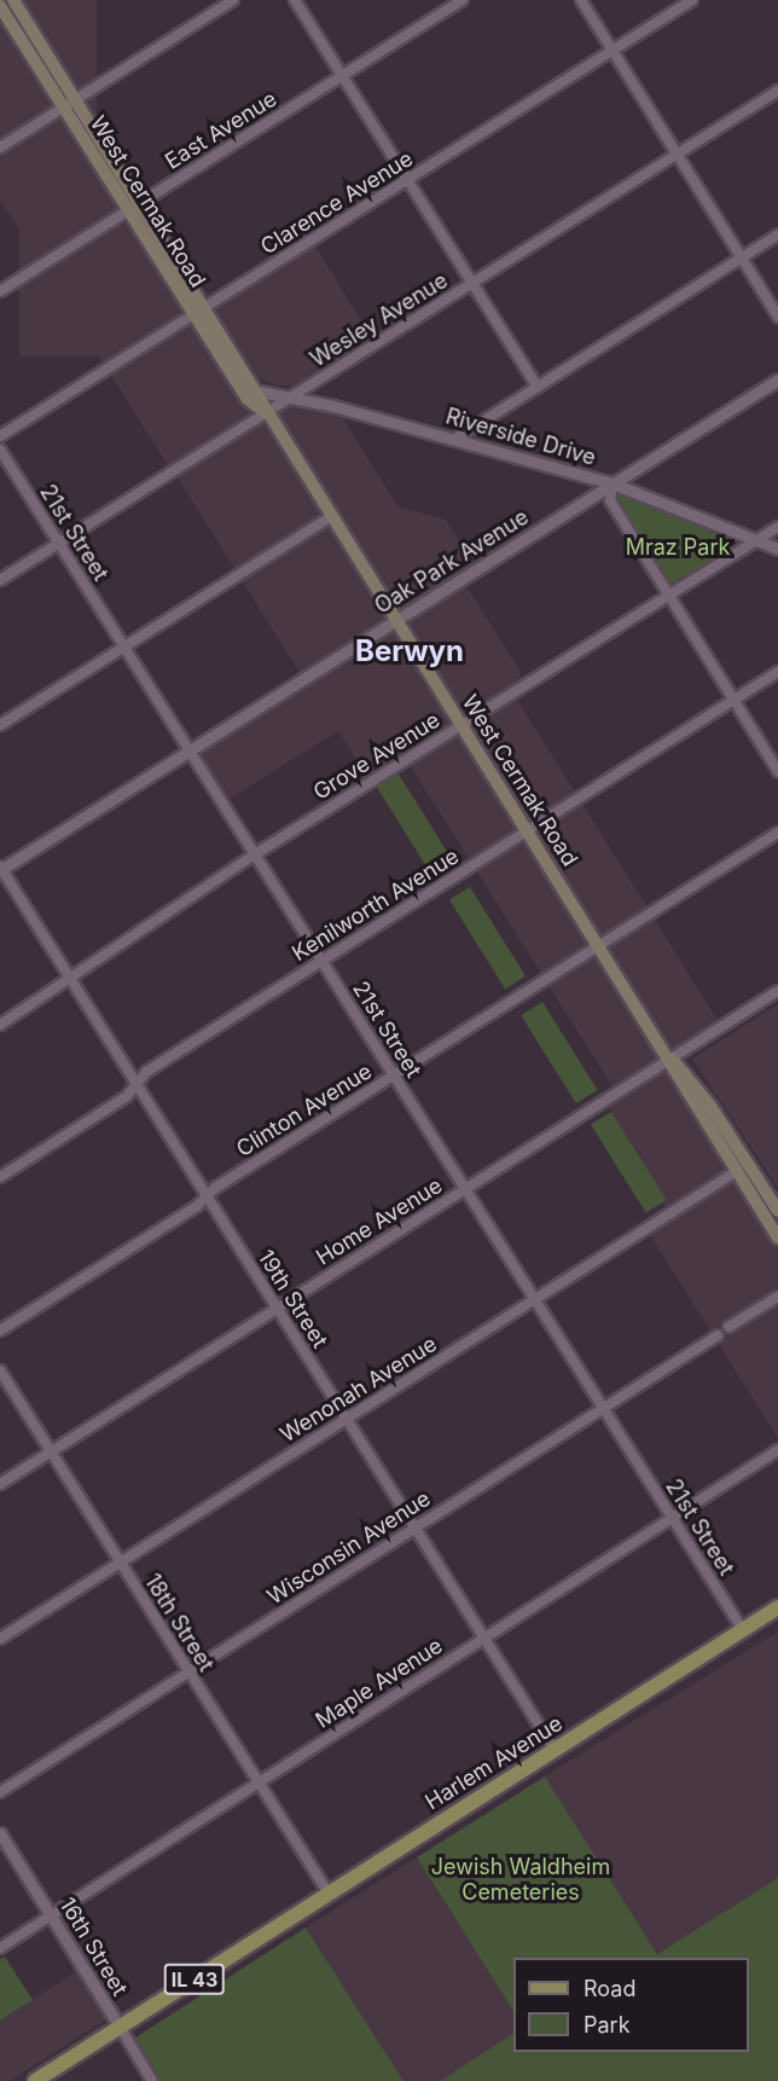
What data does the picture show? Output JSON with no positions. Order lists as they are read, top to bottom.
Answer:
{
  "streets": {
    "main road": ["West Cermak Road", "Harlem Avenue", "IL 43"],
    "street": [
      "East Avenue",
      "Clarence Avenue",
      "Wesley Avenue",
      "Riverside Drive",
      "21st Street",
      "Oak Park Avenue",
      "Grove Avenue",
      "Kenilworth Avenue",
      "Clinton Avenue",
      "Home Avenue",
      "19th Street",
      "Wenonah Avenue",
      "Wisconsin Avenue",
      "18th Street",
      "Maple Avenue",
      "16th Street"
    ]
  },
  "crossings": [
    ["East Avenue", "West Cermak Road"],
    ["West Cermak Road", "Clarence Avenue"],
    ["West Cermak Road", "Wesley Avenue"],
    ["West Cermak Road", "Riverside Drive"],
    ["West Cermak Road", "Oak Park Avenue"],
    ["West Cermak Road", "Grove Avenue"],
    ["West Cermak Road", "Kenilworth Avenue"],
    ["West Cermak Road", "Clinton Avenue"],
    ["West Cermak Road", "Home Avenue"],
    ["West Cermak Road", "Wenonah Avenue"],
    ["Wesley Avenue", "Riverside Drive"],
    ["Wesley Avenue", "21st Street"],
    ["Riverside Drive", "Oak Park Avenue"],
    ["Riverside Drive", "Grove Avenue"],
    ["21st Street", "Oak Park Avenue"],
    ["21st Street", "Grove Avenue"],
    ["21st Street", "Kenilworth Avenue"],
    ["21st Street", "Clinton Avenue"],
    ["21st Street", "Home Avenue"],
    ["21st Street", "Wenonah Avenue"],
    ["21st Street", "Wisconsin Avenue"],
    ["21st Street", "Maple Avenue"],
    ["21st Street", "Harlem Avenue"],
    ["21st Street", "IL 43"],
    ["Oak Park Avenue", "19th Street"],
    ["Grove Avenue", "19th Street"],
    ["Kenilworth Avenue", "19th Street"],
    ["Clinton Avenue", "19th Street"],
    ["Home Avenue", "19th Street"],
    ["Home Avenue", "18th Street"],
    ["19th Street", "Wenonah Avenue"],
    ["19th Street", "Wisconsin Avenue"],
    ["19th Street", "Maple Avenue"],
    ["19th Street", "Harlem Avenue"],
    ["Wenonah Avenue", "18th Street"],
    ["Wisconsin Avenue", "18th Street"],
    ["18th Street", "Maple Avenue"],
    ["18th Street", "Harlem Avenue"],
    ["Maple Avenue", "16th Street"],
    ["Harlem Avenue", "16th Street"],
    ["Harlem Avenue", "IL 43"],
    ["16th Street", "IL 43"]
  ],
  "districts": ["Berwyn"],
  "parks": ["Mraz Park", "Jewish Waldheim Cemeteries"],
  "legend": ["Road", "Park"]
}
